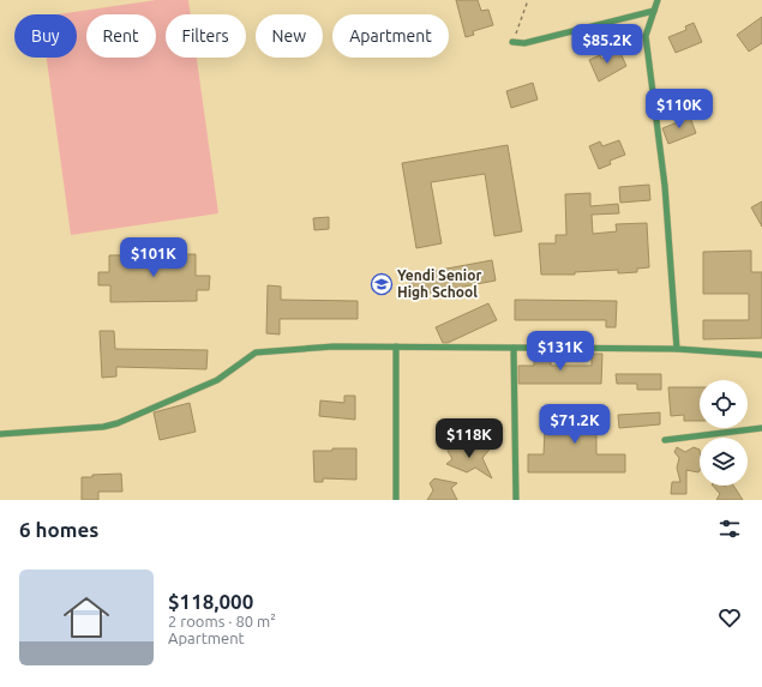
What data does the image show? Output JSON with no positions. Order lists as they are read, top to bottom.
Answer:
{
  "places": {
    "school or university": ["Yendi Senior High School"]
  },
  "page": {
    "chip": [
      "Buy",
      "Rent",
      "Filters",
      "New",
      "Apartment"
    ],
    "price": [
      "$85.2K",
      "$110K",
      "$101K",
      "$131K",
      "$71.2K",
      "$118K"
    ],
    "heading": "6 homes",
    "list": [
      {
        "name": "$118,000",
        "note": "2 rooms · 80 m² · Apartment"
      }
    ]
  }
}
